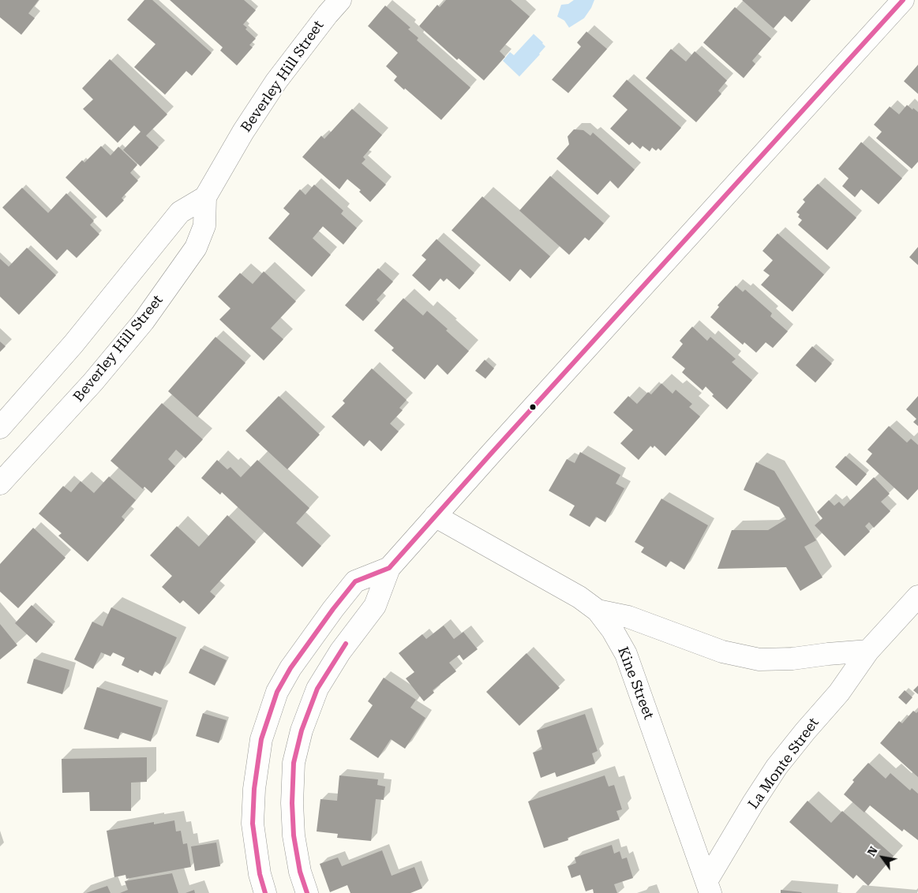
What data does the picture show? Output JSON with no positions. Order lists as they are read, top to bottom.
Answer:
{
  "streets": {
    "street": ["Beverley Hill Street", "Kine Street", "La Monte Street"]
  },
  "crossings": [
    ["Kine Street", "La Monte Street"]
  ],
  "north": "top left"
}
